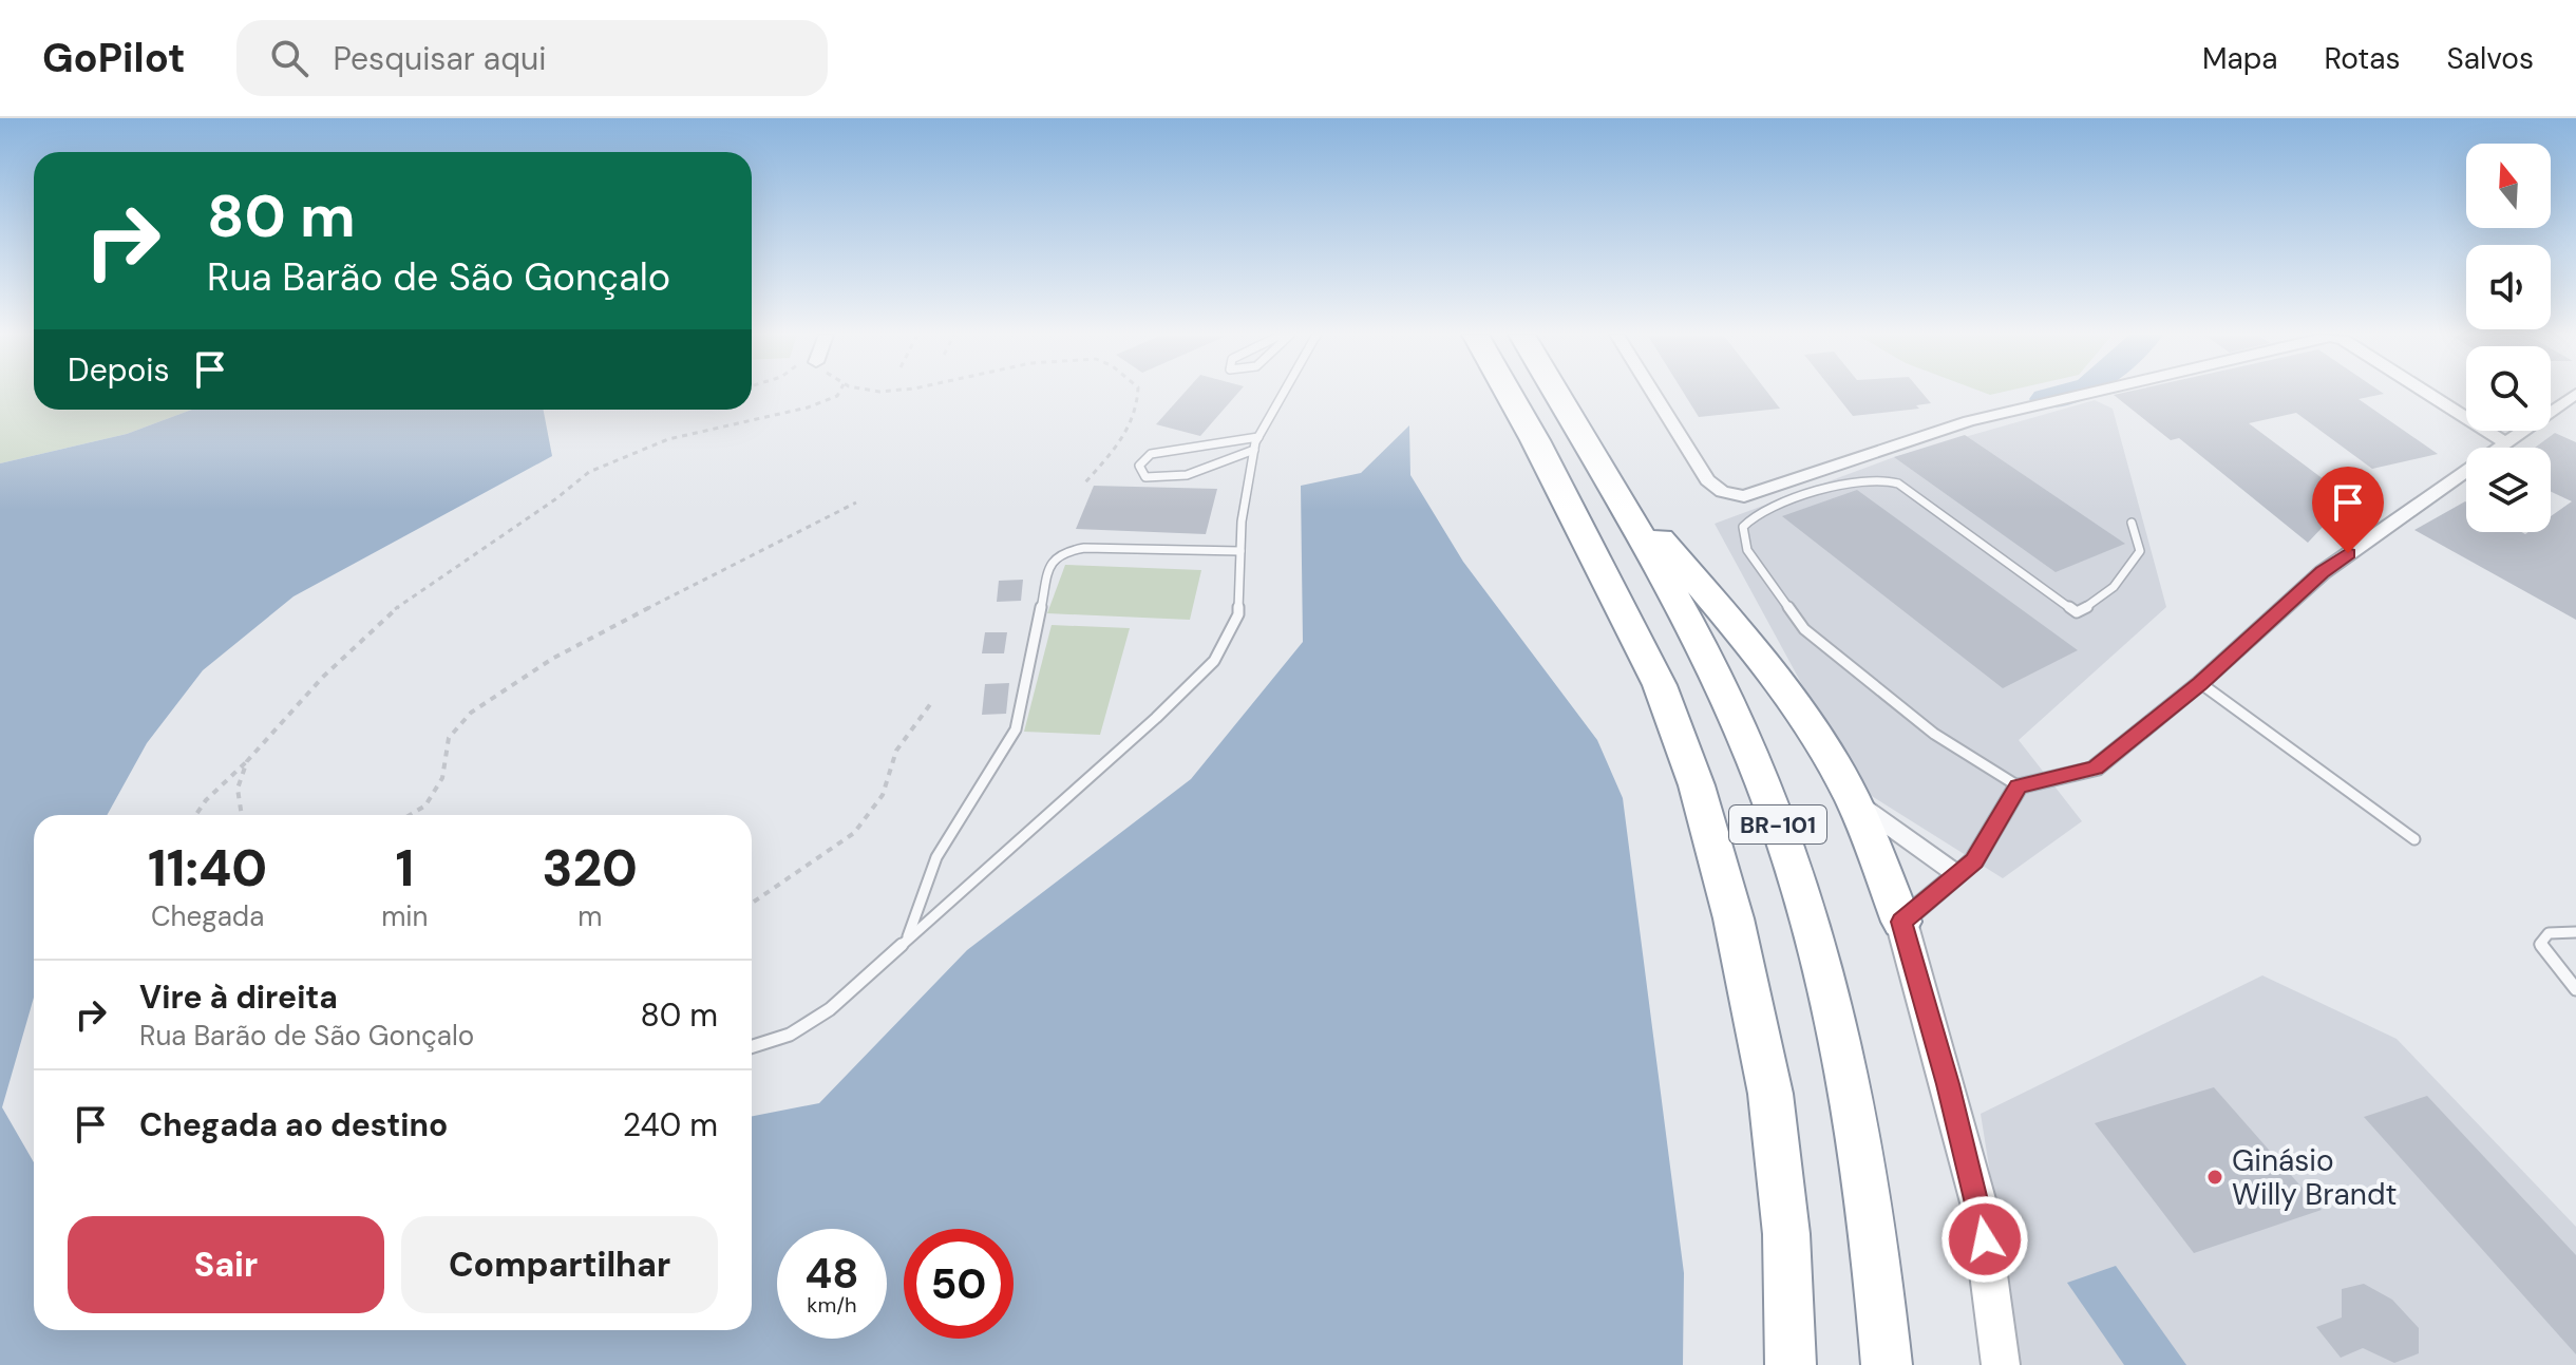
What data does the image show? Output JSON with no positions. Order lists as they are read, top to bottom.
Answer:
{
  "streets": {
    "highway": ["BR-101"]
  },
  "places": ["Ginásio Willy Brandt"],
  "north": "top",
  "page": {
    "header": "GoPilot",
    "search": "Pesquisar aqui",
    "nav": ["Mapa", "Rotas", "Salvos"],
    "turn": ["80 m", "Rua Barão de São Gonçalo"],
    "then": "Depois",
    "eta": [
      "11:40",
      "Chegada",
      "1",
      "min",
      "320",
      "m"
    ],
    "list": [
      {
        "name": "Vire à direita",
        "note": "Rua Barão de São Gonçalo",
        "value": "80 m"
      },
      {
        "name": "Chegada ao destino",
        "value": "240 m"
      }
    ],
    "buttons": ["Sair", "Compartilhar"],
    "speed": "48 km/h",
    "limit": "50"
  }
}
